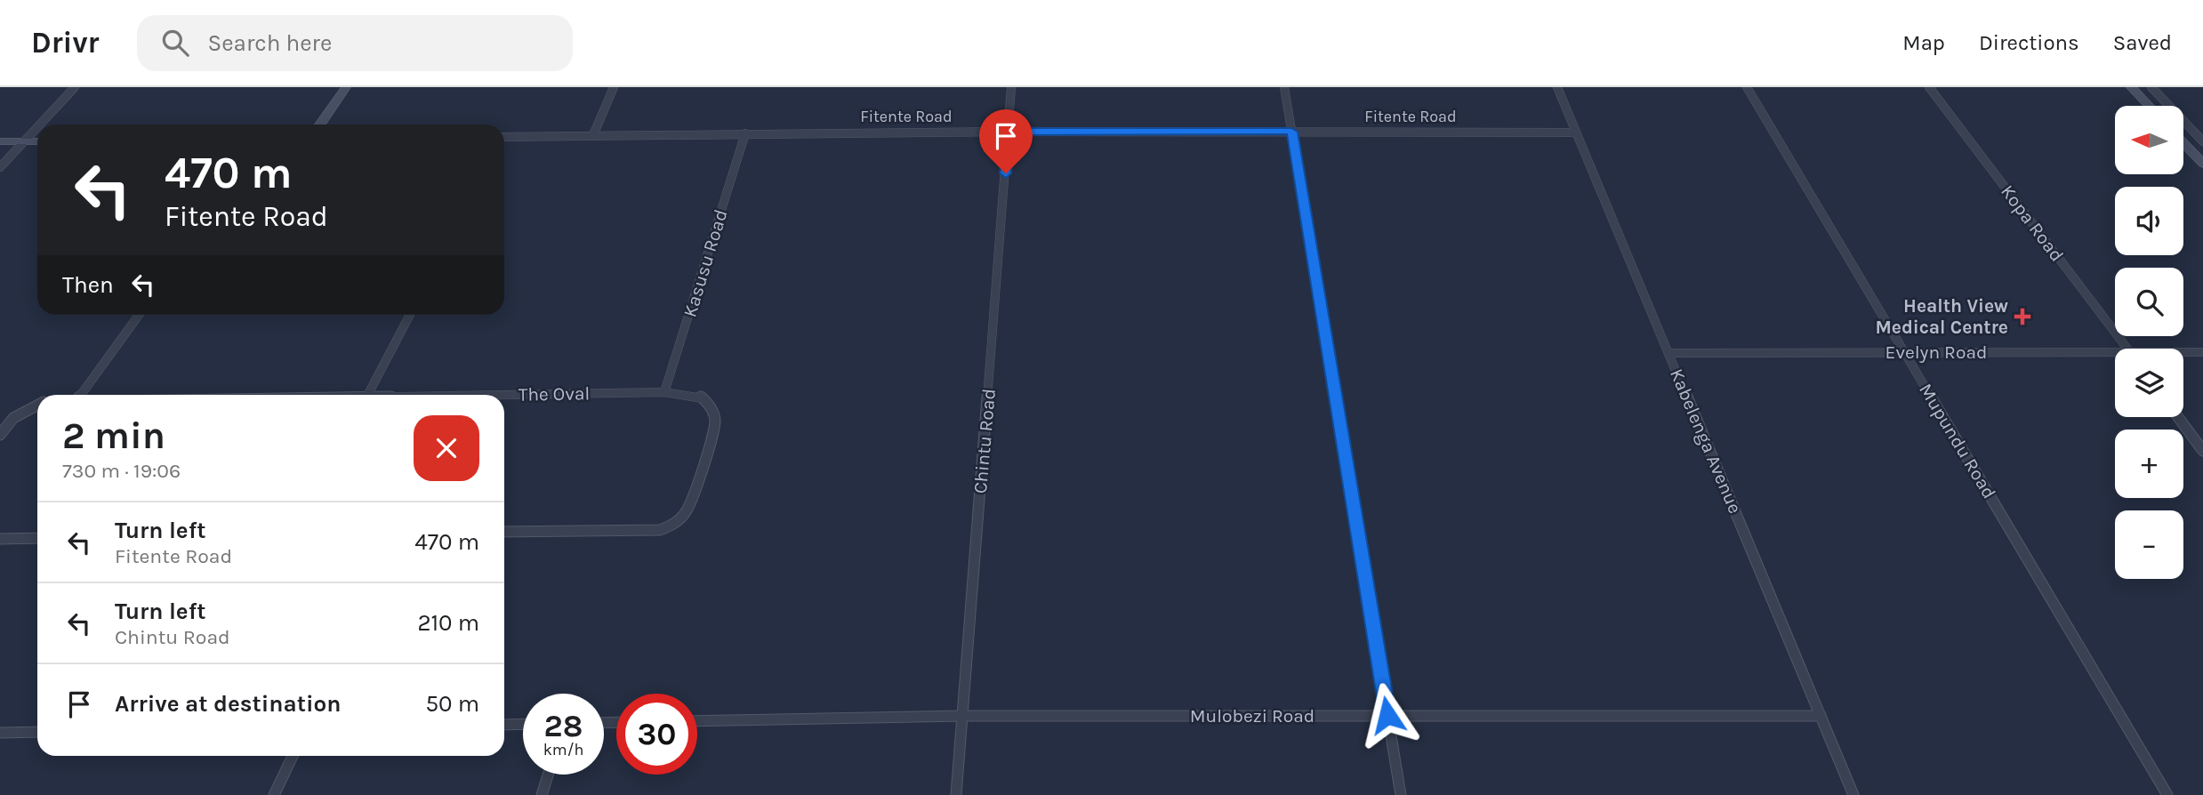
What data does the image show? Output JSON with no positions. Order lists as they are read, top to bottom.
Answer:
{
  "streets": {
    "street": [
      "Fitente Road",
      "Kopa Road",
      "Kasusu Road",
      "Evelyn Road",
      "The Oval",
      "Chintu Road",
      "Kabelenga Avenue",
      "Mupundu Road",
      "Mulobezi Road"
    ]
  },
  "crossings": [
    ["Fitente Road", "Kasusu Road"],
    ["Fitente Road", "Chintu Road"],
    ["Fitente Road", "Kabelenga Avenue"],
    ["Kasusu Road", "The Oval"],
    ["Evelyn Road", "Kabelenga Avenue"],
    ["Evelyn Road", "Mupundu Road"],
    ["Chintu Road", "Mulobezi Road"],
    ["Kabelenga Avenue", "Mulobezi Road"]
  ],
  "places": {
    "health": ["Health View Medical Centre"]
  },
  "north": "left",
  "page": {
    "header": "Drivr",
    "search": "Search here",
    "nav": ["Map", "Directions", "Saved"],
    "map_buttons": ["+", "−"],
    "turn": ["470 m", "Fitente Road"],
    "then": "Then",
    "heading": ["2 min", "730 m · 19:06"],
    "list": [
      {
        "name": "Turn left",
        "note": "Fitente Road",
        "value": "470 m"
      },
      {
        "name": "Turn left",
        "note": "Chintu Road",
        "value": "210 m"
      },
      {
        "name": "Arrive at destination",
        "value": "50 m"
      }
    ],
    "speed": "28 km/h",
    "limit": "30"
  }
}
